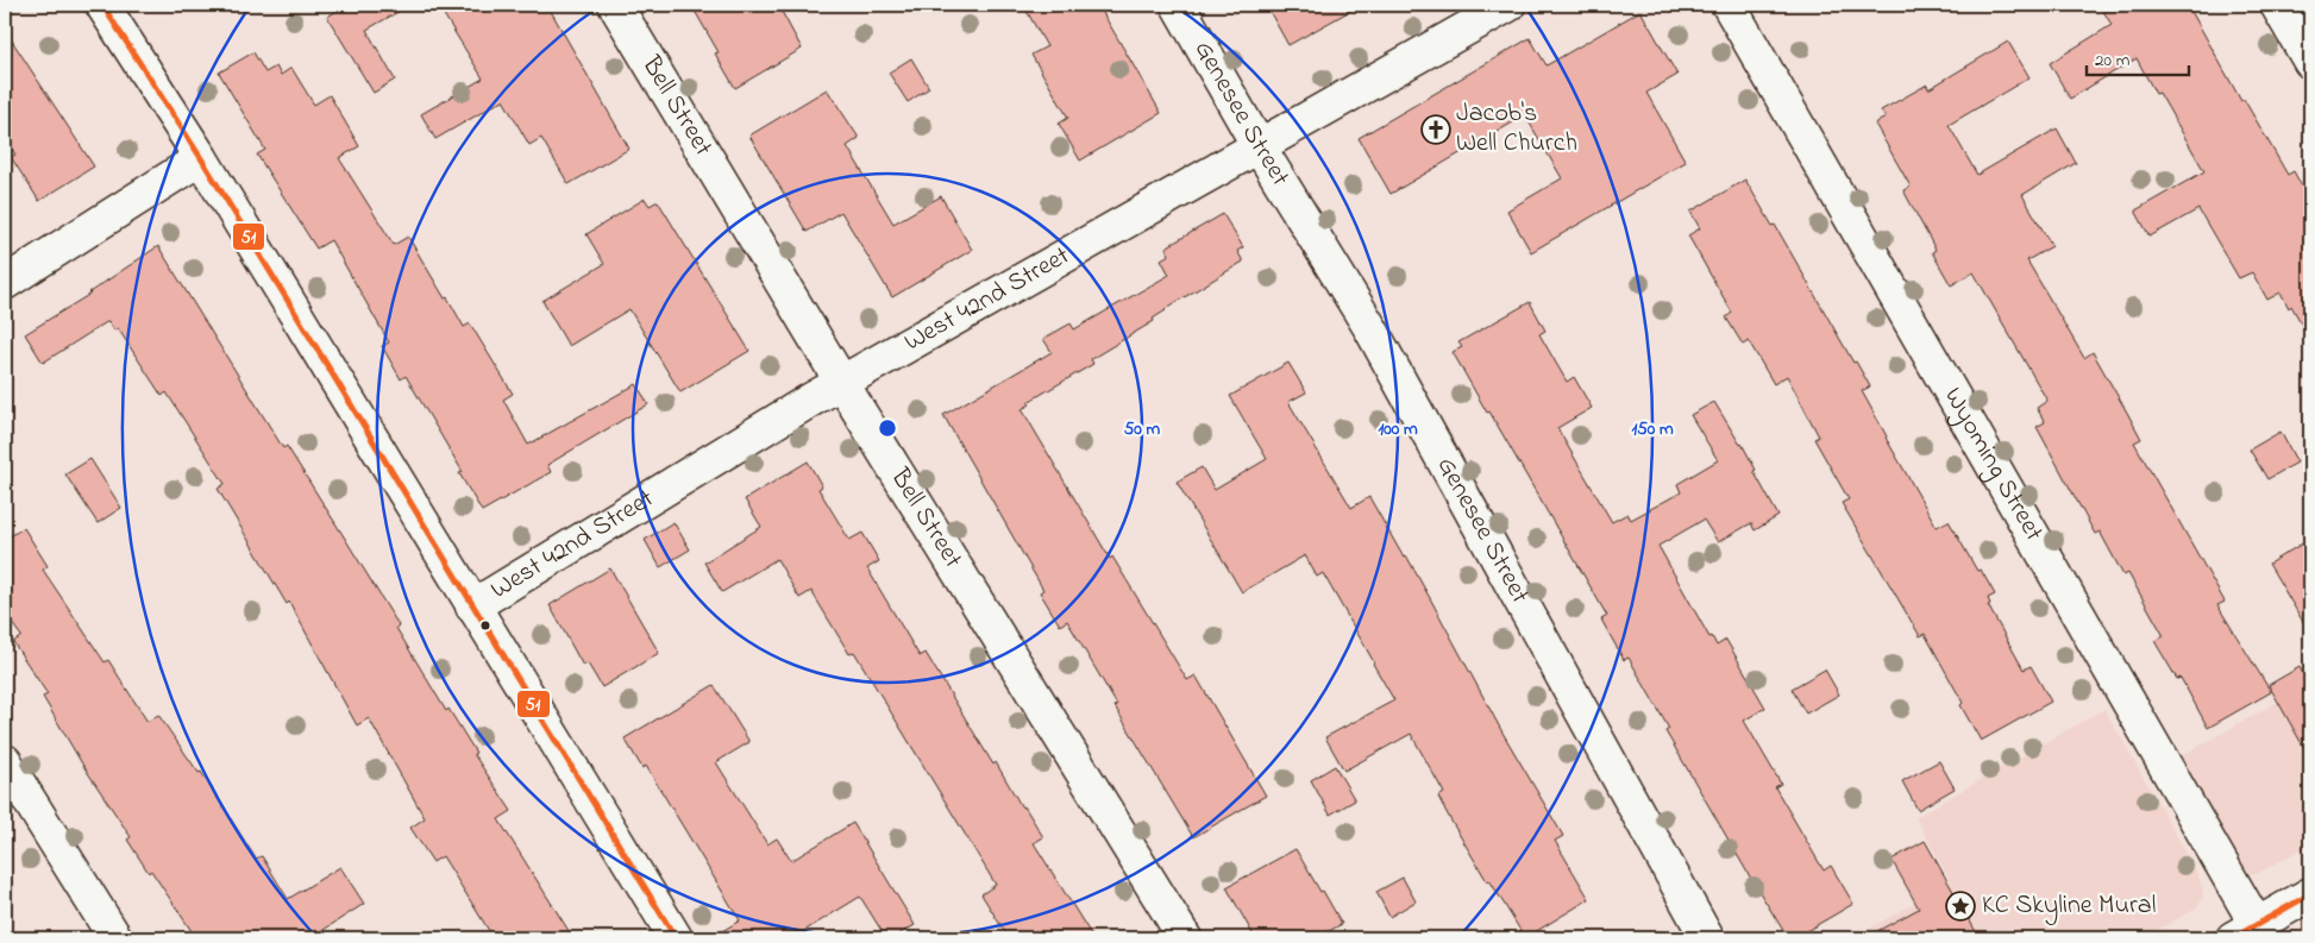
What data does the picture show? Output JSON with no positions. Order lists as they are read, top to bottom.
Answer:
{
  "streets": {
    "street": [
      "Bell Street",
      "Genesee Street",
      "West 42nd Street",
      "Wyoming Street"
    ]
  },
  "crossings": [
    ["Bell Street", "West 42nd Street"],
    ["Genesee Street", "West 42nd Street"]
  ],
  "places": {
    "church": ["Jacob's Well Church"],
    "place": ["KC Skyline Mural"]
  },
  "lines": ["transit line 51"],
  "scale_bar": "20 m",
  "rings": ["50 m", "100 m", "150 m"]
}
